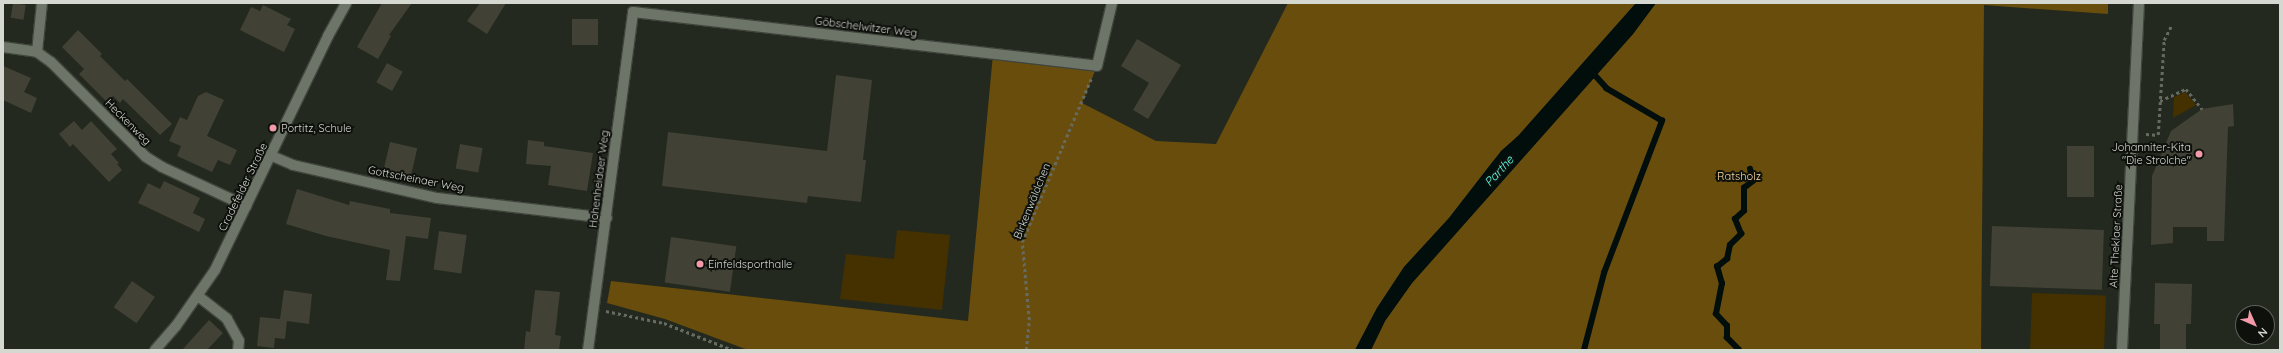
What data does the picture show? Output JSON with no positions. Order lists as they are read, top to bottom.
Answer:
{
  "streets": {
    "street": [
      "Göbschelwitzer Weg",
      "Heckenweg",
      "Gottscheinaer Weg",
      "Hohenheidaer Weg",
      "Cradefelder Straße",
      "Alte Theklaer Straße"
    ],
    "path": ["Birkenwäldchen"]
  },
  "crossings": [
    ["Göbschelwitzer Weg", "Hohenheidaer Weg"],
    ["Göbschelwitzer Weg", "Birkenwäldchen"],
    ["Heckenweg", "Cradefelder Straße"],
    ["Gottscheinaer Weg", "Hohenheidaer Weg"],
    ["Gottscheinaer Weg", "Cradefelder Straße"]
  ],
  "water": ["Parthe"],
  "parks": ["Ratsholz"],
  "places": ["Portitz, Schule", "Johanniter-Kita \"Die Strolche\"", "Einfeldsporthalle"],
  "north": "bottom right"
}
